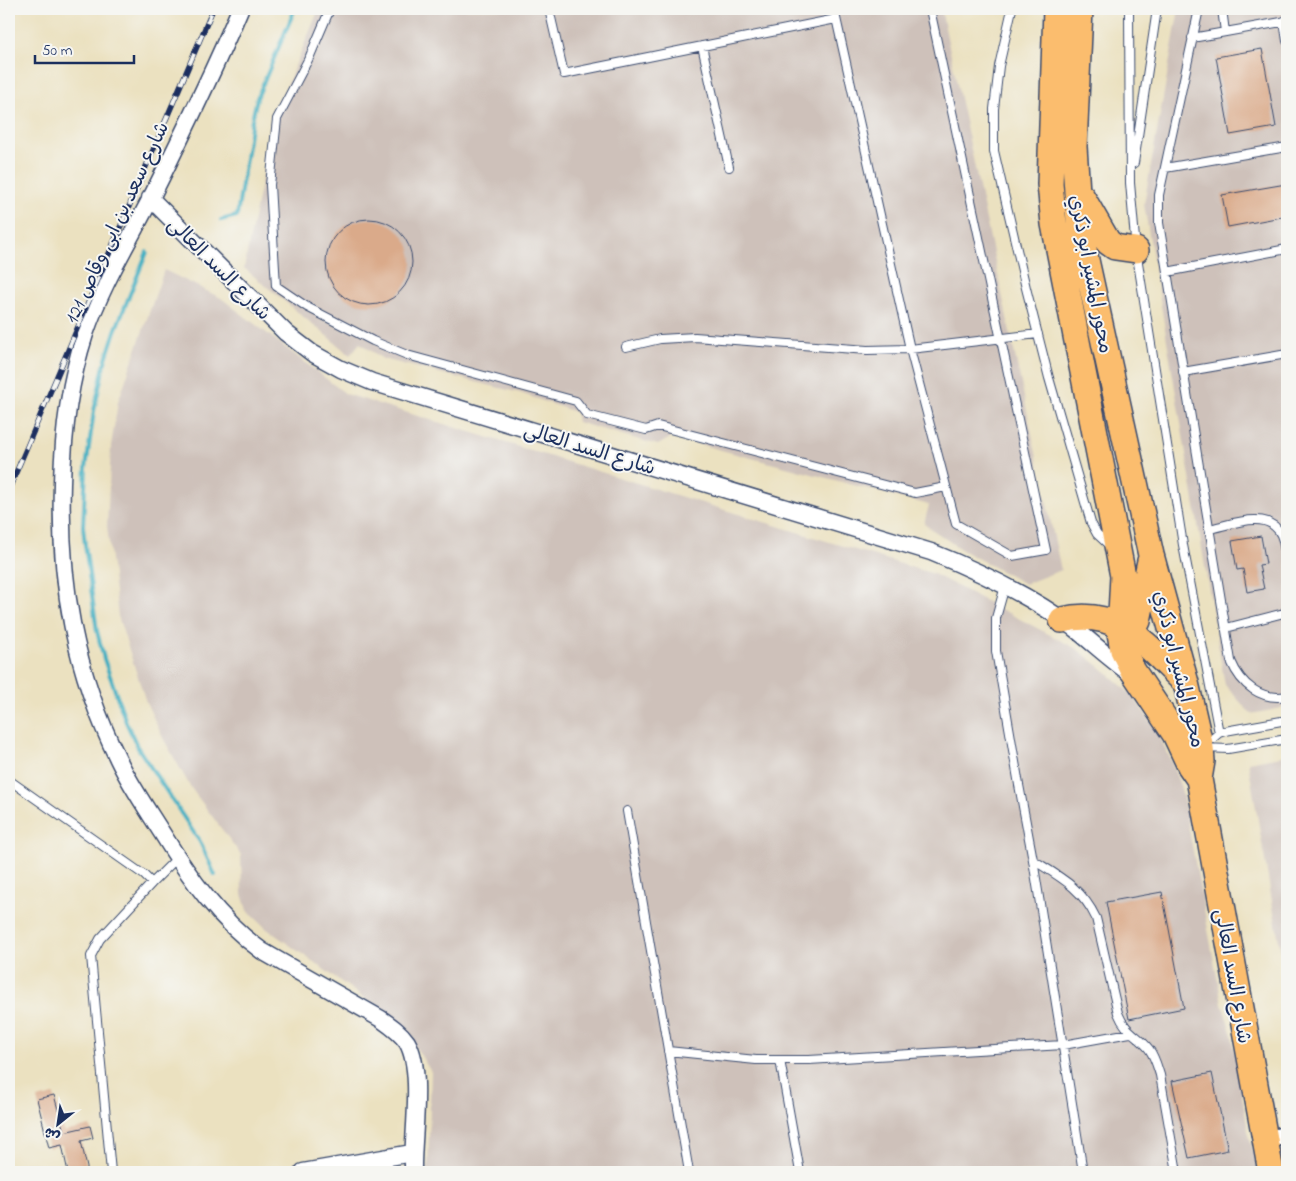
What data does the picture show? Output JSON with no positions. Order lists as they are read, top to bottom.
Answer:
{
  "streets": {
    "main road": ["شارع السد العالى", "محور المشير ابو ذكري"],
    "street": ["شارع سعد بن ابى وقاص 121"]
  },
  "crossings": [
    ["شارع سعد بن ابى وقاص 121", "شارع السد العالى"],
    ["شارع السد العالى", "محور المشير ابو ذكري"]
  ],
  "scale_bar": "50 m",
  "north": "bottom left"
}
